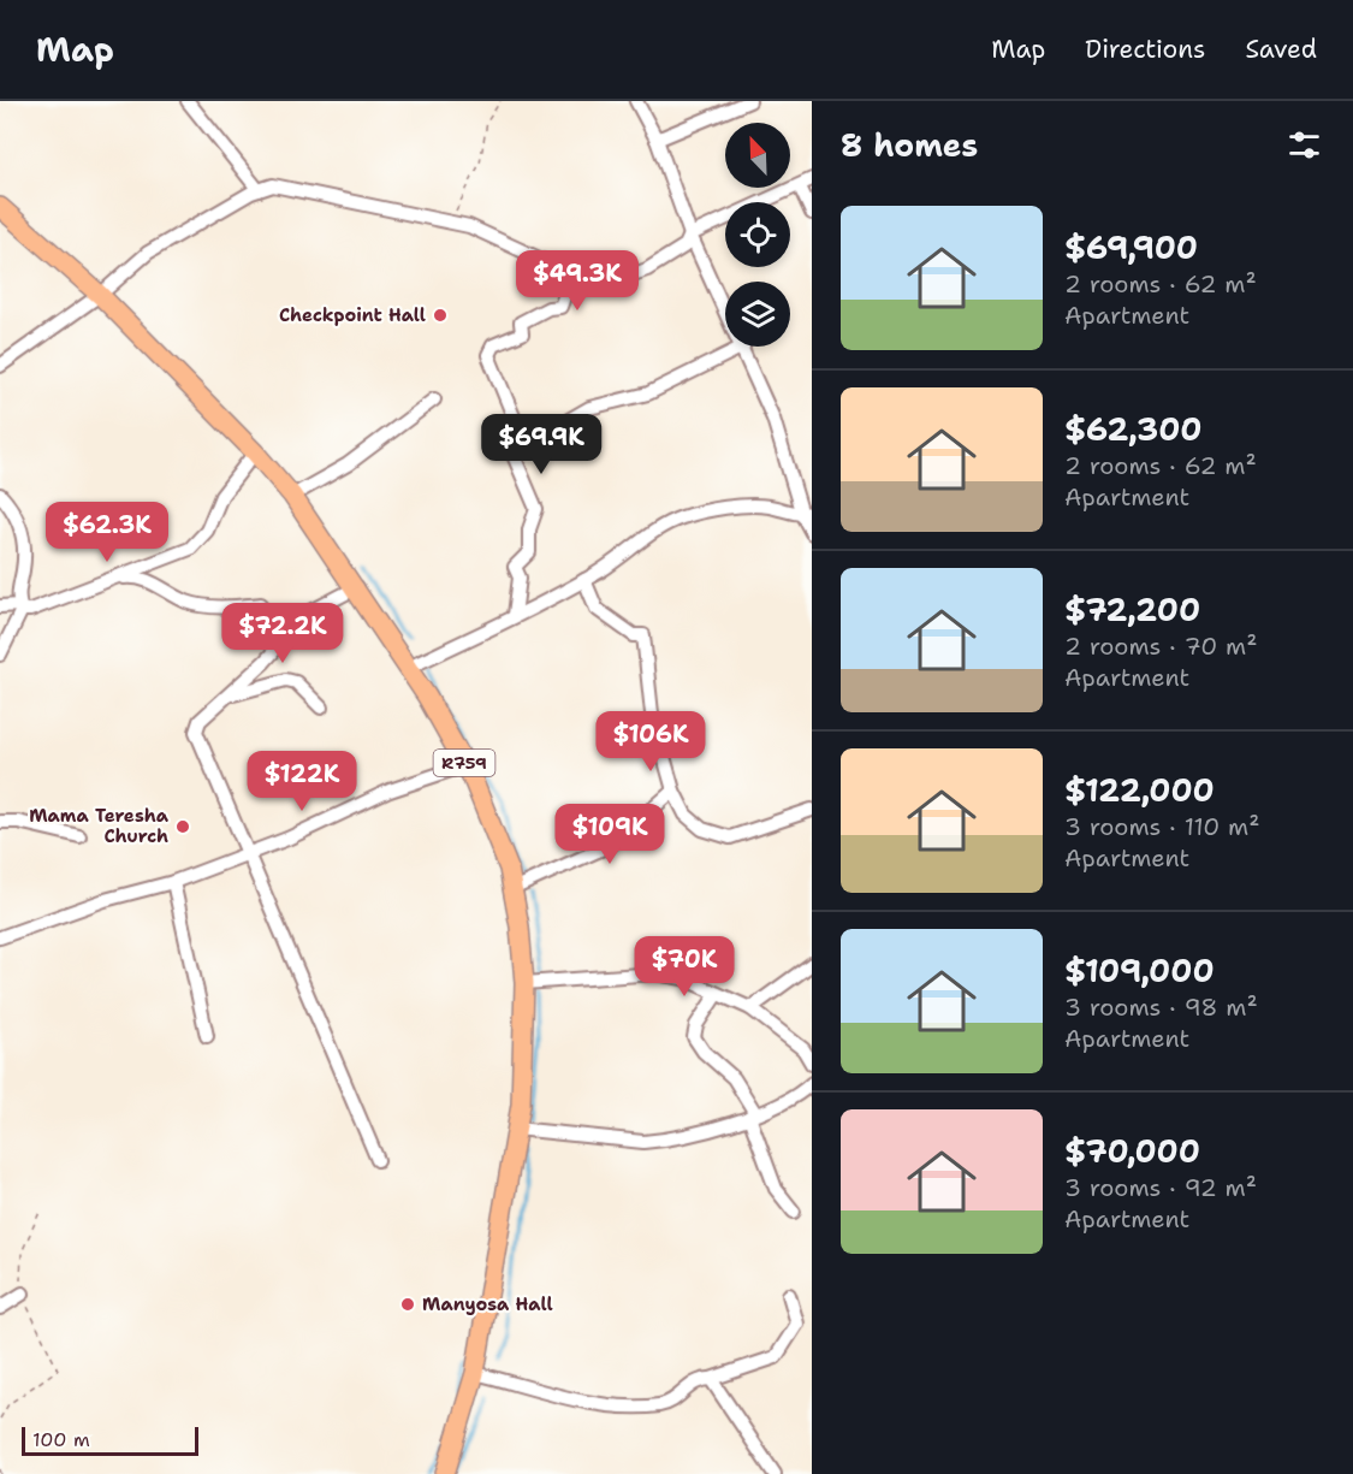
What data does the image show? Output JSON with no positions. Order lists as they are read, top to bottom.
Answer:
{
  "streets": {
    "main road": ["R759"]
  },
  "places": ["Checkpoint Hall", "Mama Teresha Church", "Manyosa Hall"],
  "scale_bar": "100 m",
  "north": "top left",
  "page": {
    "header": "Map",
    "nav": ["Map", "Directions", "Saved"],
    "heading": "8 homes",
    "list": [
      {
        "name": "$69,900",
        "note": "2 rooms · 62 m² · Apartment"
      },
      {
        "name": "$62,300",
        "note": "2 rooms · 62 m² · Apartment"
      },
      {
        "name": "$72,200",
        "note": "2 rooms · 70 m² · Apartment"
      },
      {
        "name": "$122,000",
        "note": "3 rooms · 110 m² · Apartment"
      },
      {
        "name": "$109,000",
        "note": "3 rooms · 98 m² · Apartment"
      },
      {
        "name": "$70,000",
        "note": "3 rooms · 92 m² · Apartment"
      }
    ],
    "price": [
      "$49.3K",
      "$69.9K",
      "$62.3K",
      "$72.2K",
      "$106K",
      "$122K",
      "$109K",
      "$70K"
    ],
    "scale": "100 m"
  }
}
